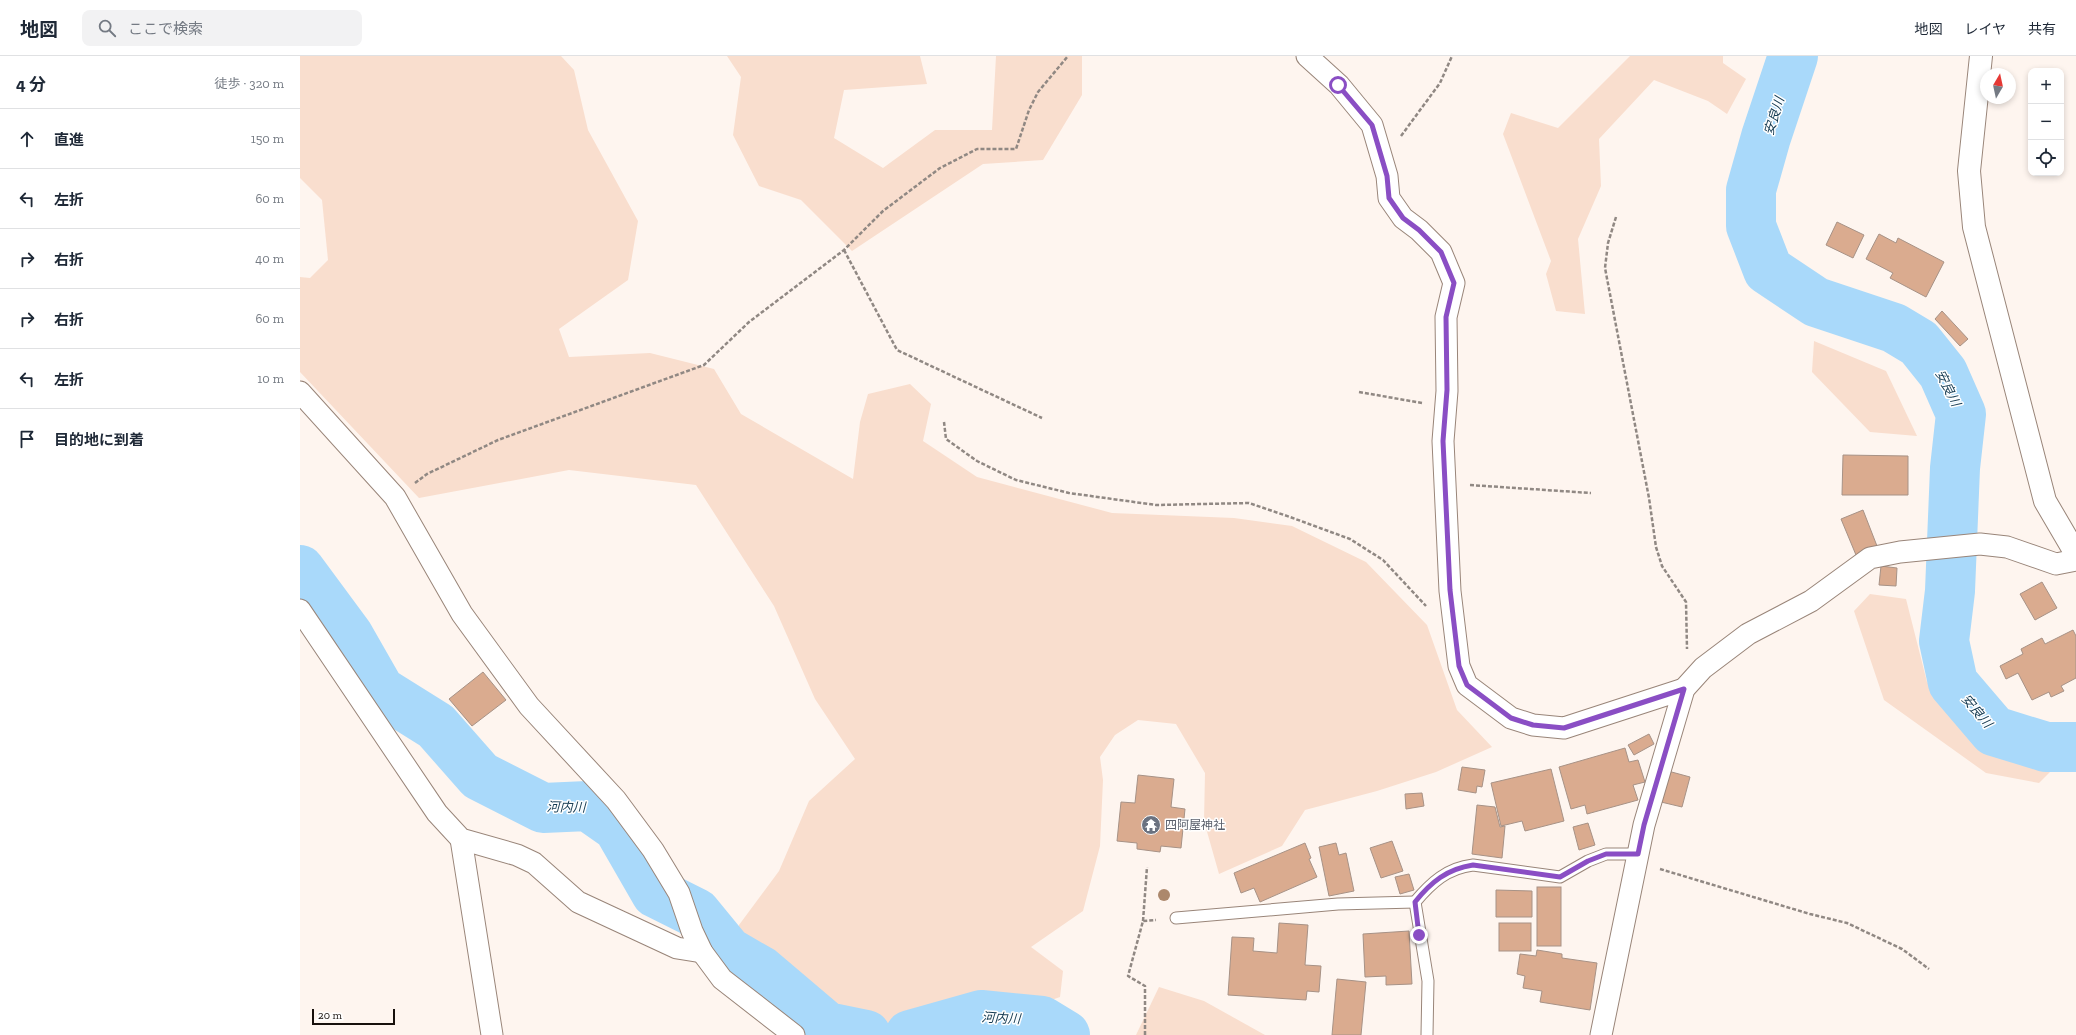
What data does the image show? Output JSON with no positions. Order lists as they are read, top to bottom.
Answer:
{
  "water": ["安良川", "河内川"],
  "places": {
    "temple": ["四阿屋神社"]
  },
  "scale_bar": "20 m",
  "north": "top",
  "page": {
    "header": "地図",
    "search": "ここで検索",
    "nav": ["地図", "レイヤ", "共有"],
    "heading": ["4 分", "徒歩 · 320 m"],
    "map_buttons": ["+", "−"],
    "list": [
      ["直進", "150 m"],
      ["左折", "60 m"],
      ["右折", "40 m"],
      ["右折", "60 m"],
      ["左折", "10 m"],
      "目的地に到着"
    ],
    "scale": "20 m"
  }
}
